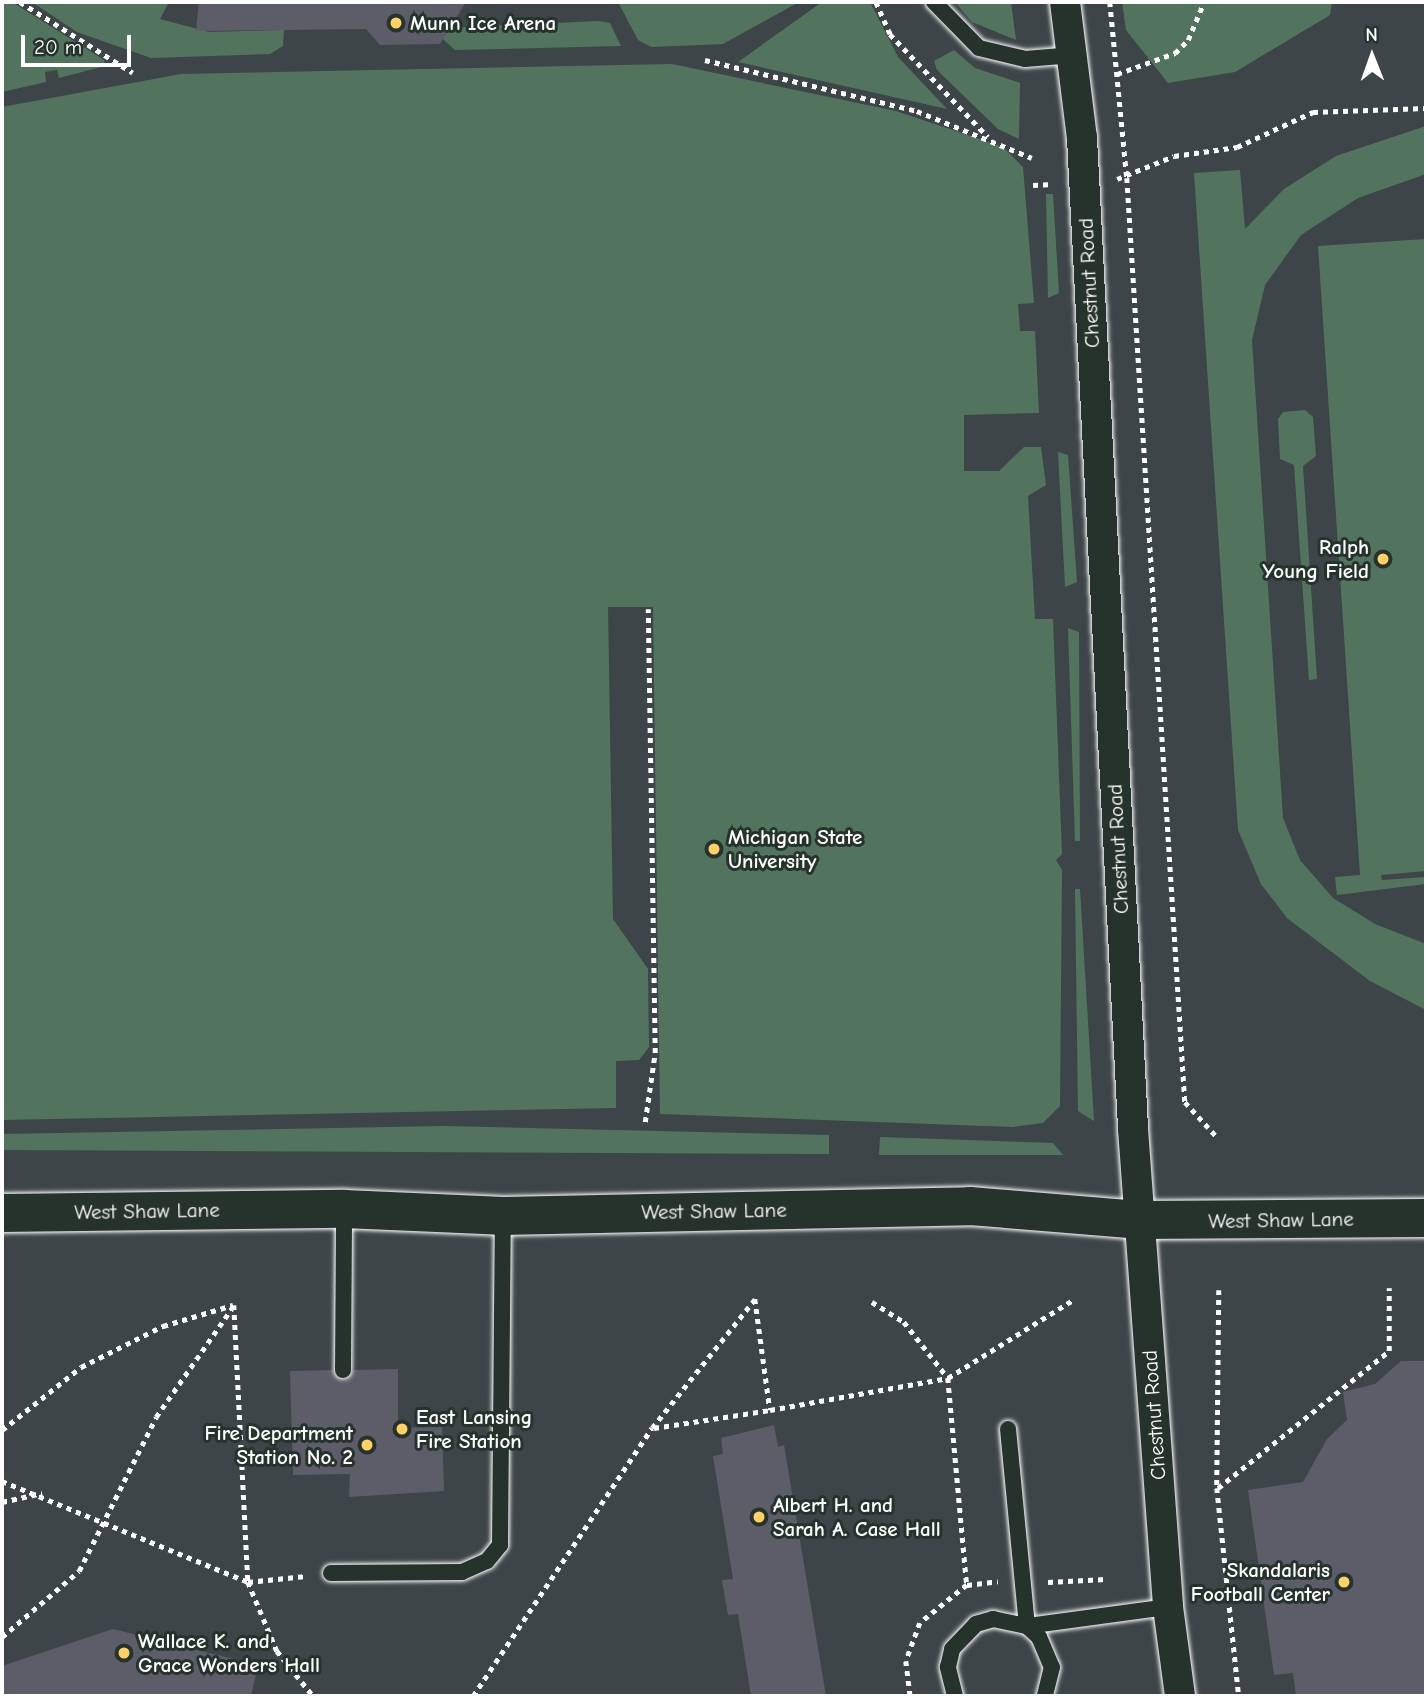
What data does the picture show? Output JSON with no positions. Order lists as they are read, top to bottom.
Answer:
{
  "streets": {
    "street": ["Chestnut Road", "West Shaw Lane"]
  },
  "crossings": [
    ["Chestnut Road", "West Shaw Lane"]
  ],
  "places": [
    "Munn Ice Arena",
    "Ralph Young Field",
    "Michigan State University",
    "East Lansing Fire Station",
    "Fire Department Station No. 2",
    "Albert H. and Sarah A. Case Hall",
    "Skandalaris Football Center",
    "Wallace K. and Grace Wonders Hall"
  ],
  "scale_bar": "20 m",
  "north": "top"
}
